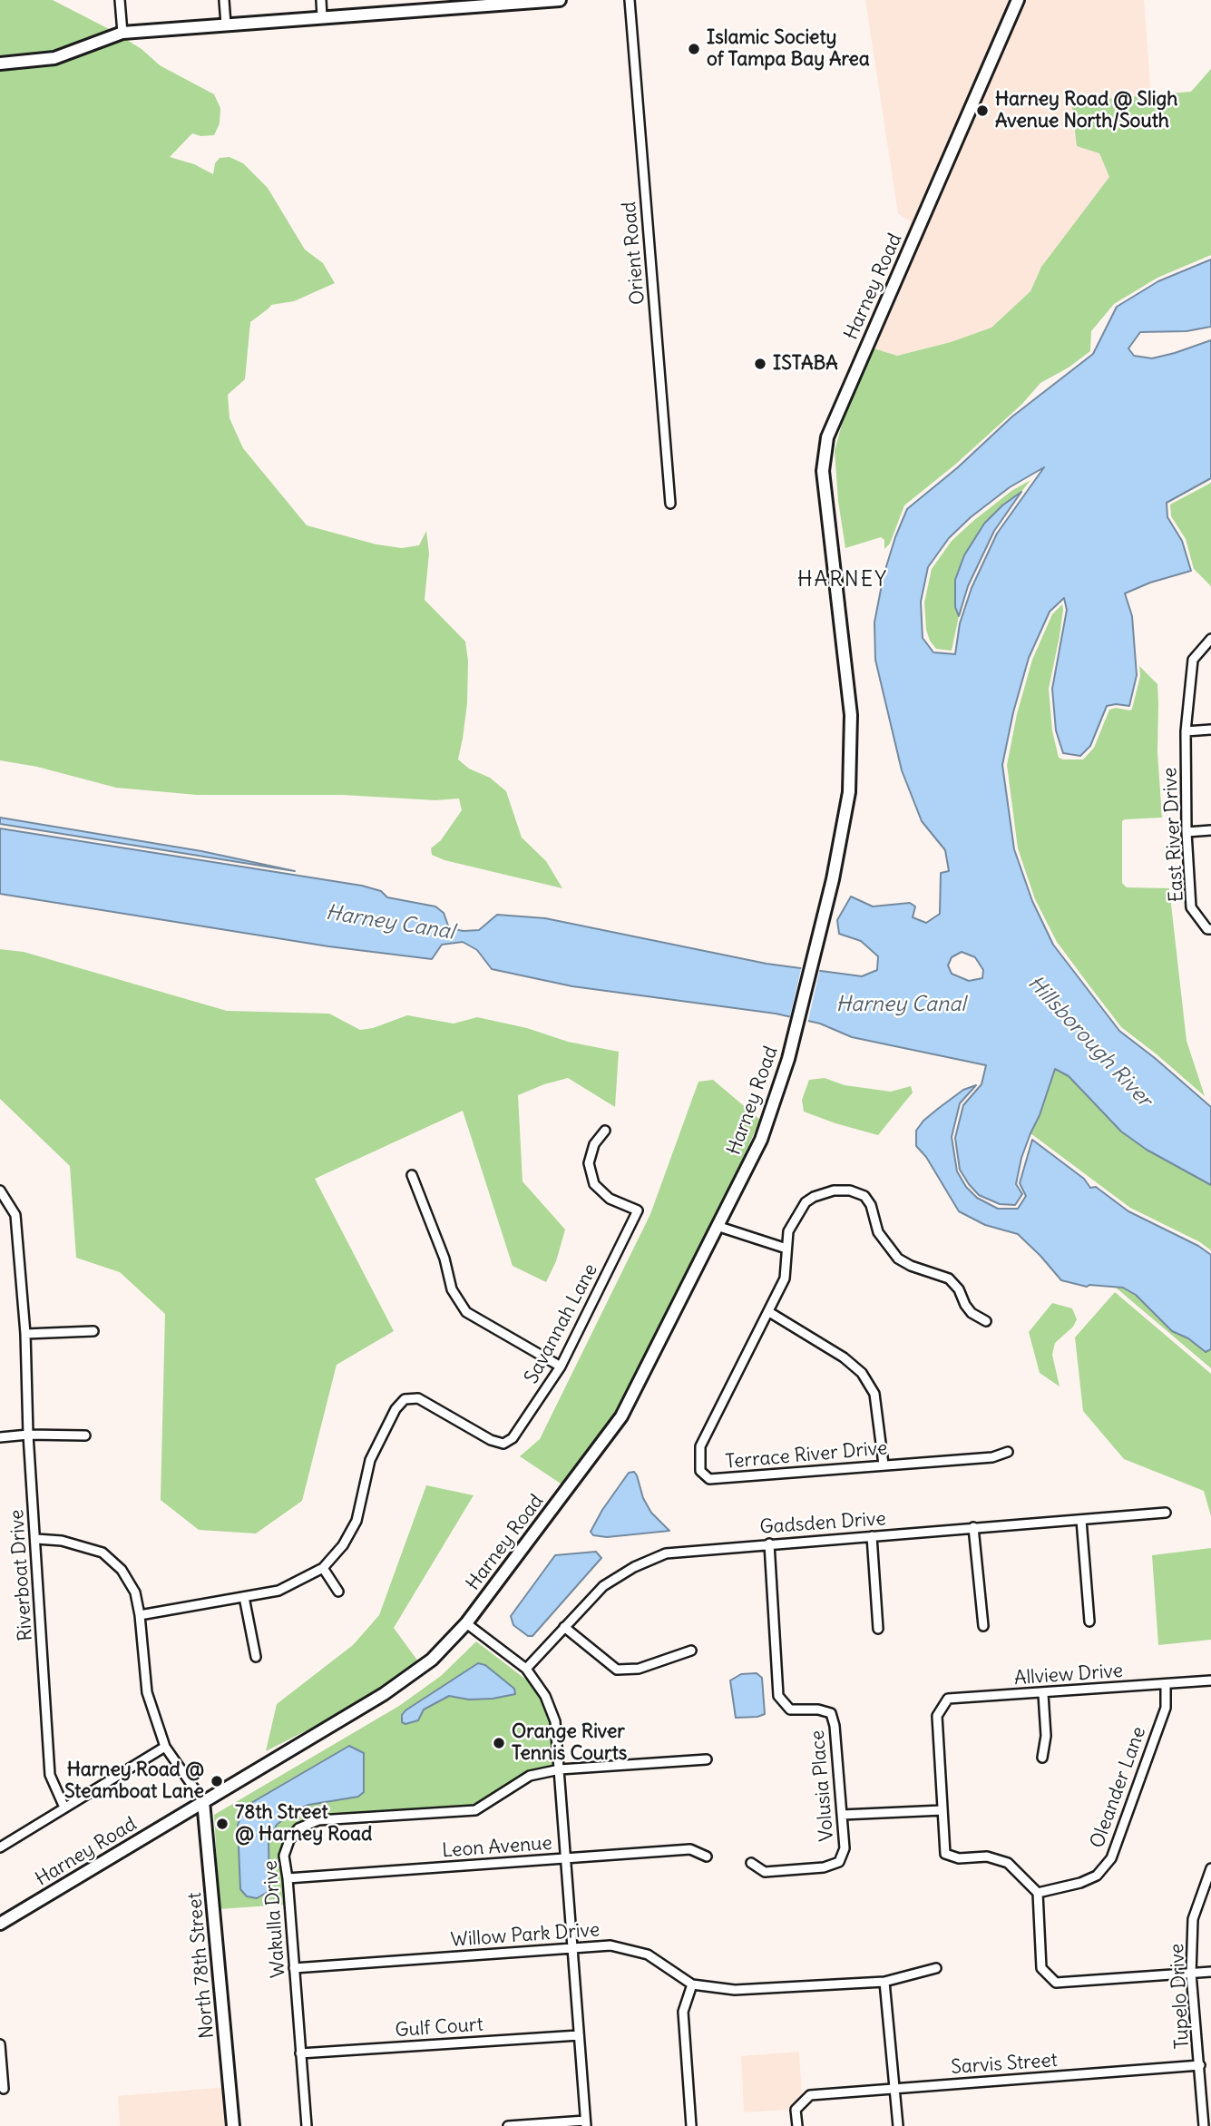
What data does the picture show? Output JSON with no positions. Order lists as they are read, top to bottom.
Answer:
{
  "streets": {
    "street": [
      "Orient Road",
      "Harney Road",
      "East River Drive",
      "Savannah Lane",
      "Terrace River Drive",
      "Gadsden Drive",
      "Riverboat Drive",
      "Allview Drive",
      "Volusia Place",
      "Oleander Lane",
      "Leon Avenue",
      "Wakulla Drive",
      "Willow Park Drive",
      "North 78th Street",
      "Tupelo Drive",
      "Gulf Court",
      "Sarvis Street"
    ]
  },
  "crossings": [
    ["Harney Road", "North 78th Street"],
    ["Gadsden Drive", "Volusia Place"],
    ["Allview Drive", "Oleander Lane"],
    ["Leon Avenue", "Wakulla Drive"],
    ["Wakulla Drive", "Willow Park Drive"],
    ["Wakulla Drive", "Gulf Court"],
    ["Tupelo Drive", "Sarvis Street"]
  ],
  "districts": ["HARNEY"],
  "water": ["Harney Canal", "Hillsborough River"],
  "places": [
    "Islamic Society of Tampa Bay Area",
    "Harney Road @ Sligh Avenue North/South",
    "ISTABA",
    "Orange River Tennis Courts",
    "Harney Road @ Steamboat Lane",
    "78th Street @ Harney Road"
  ]
}
